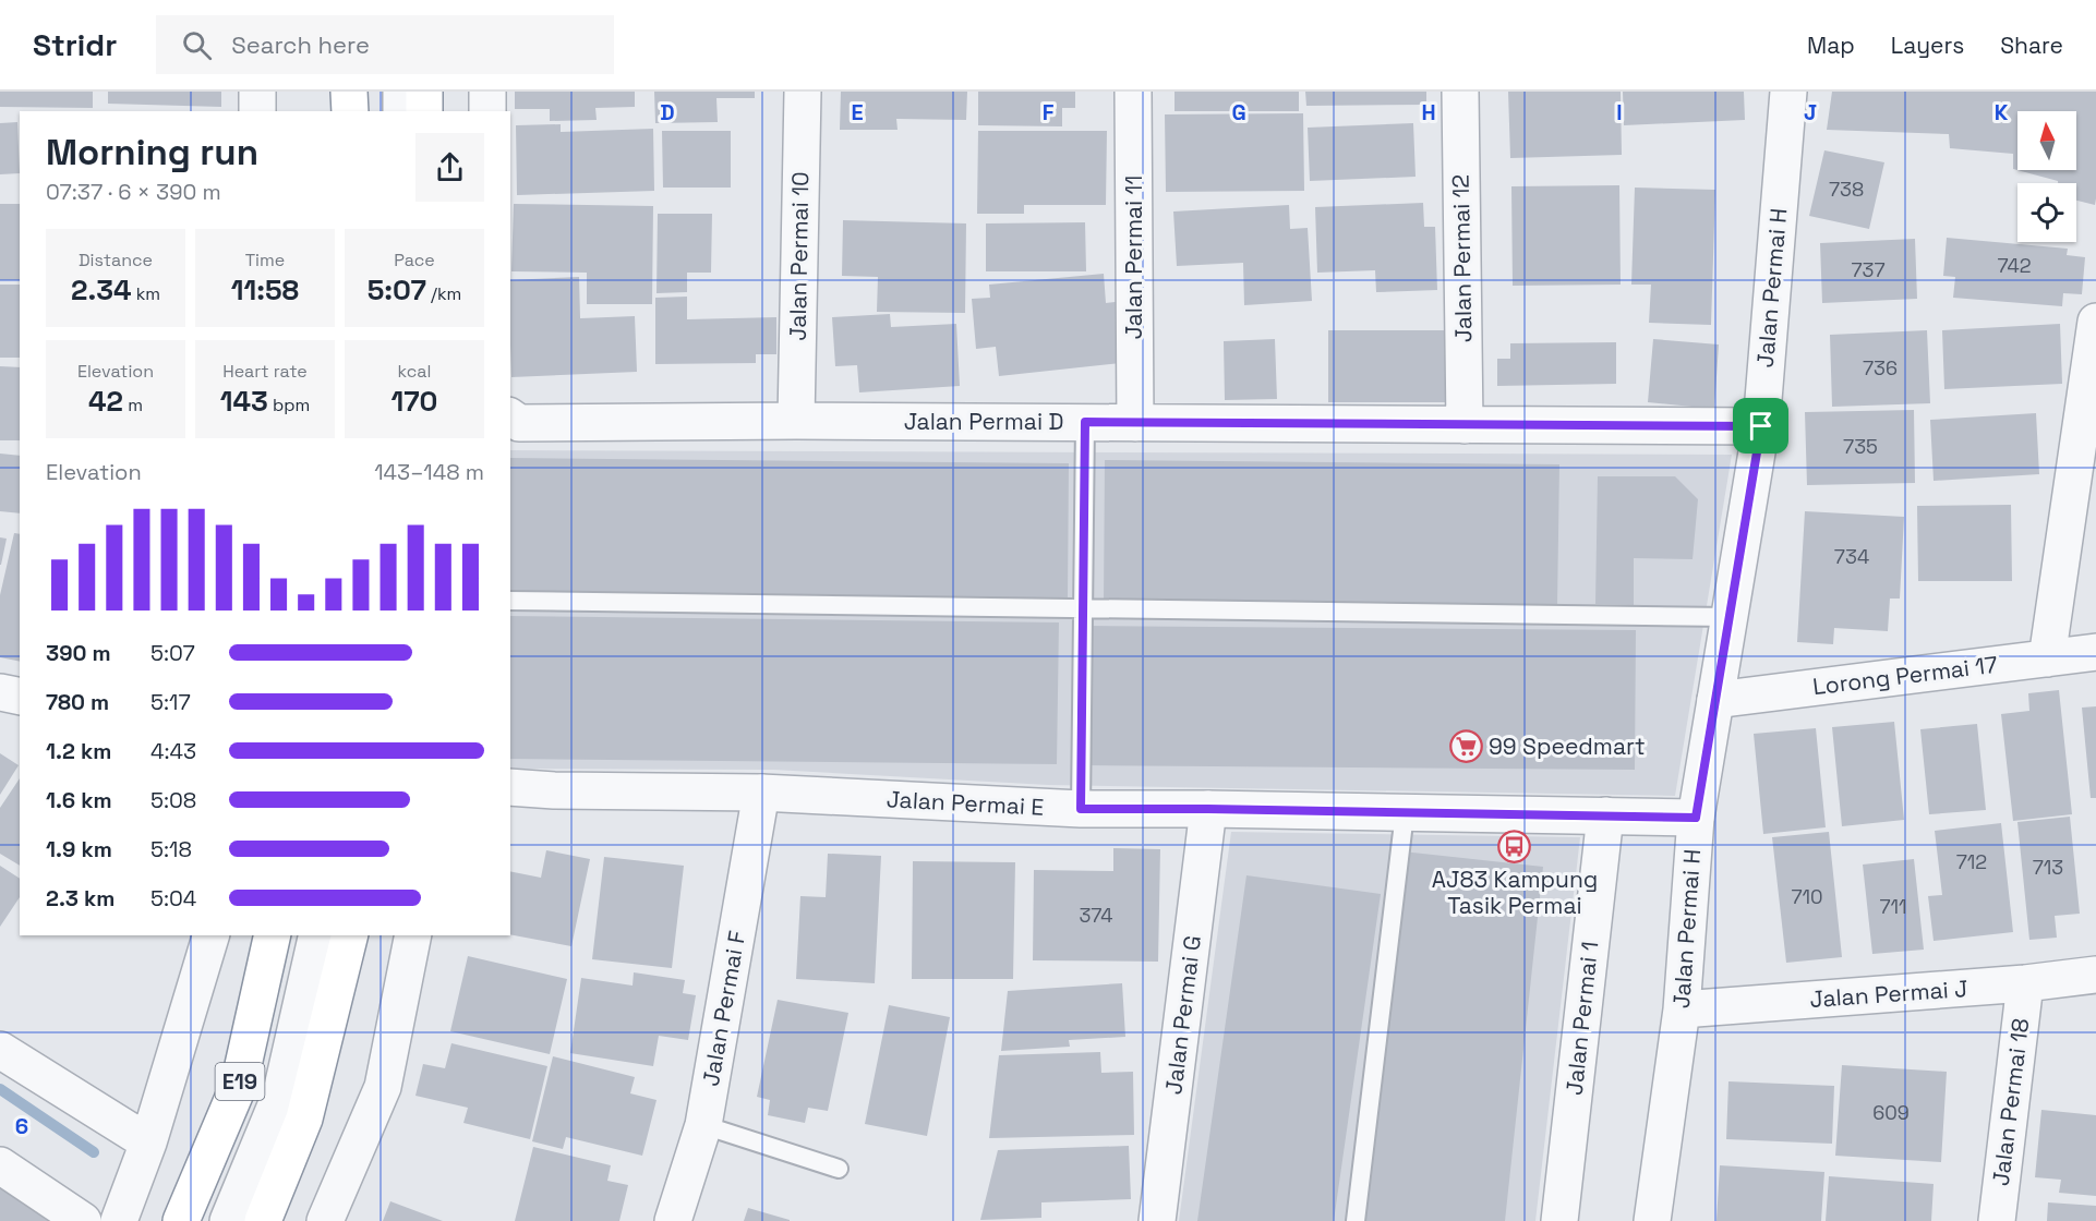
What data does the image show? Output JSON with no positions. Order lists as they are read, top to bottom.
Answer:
{
  "streets": {
    "highway": ["E19"],
    "street": [
      "Jalan Permai 10",
      "Jalan Permai 11",
      "Jalan Permai 12",
      "Jalan Permai H",
      "Jalan Permai D",
      "Lorong Permai 17",
      "Jalan Permai E",
      "Jalan Permai J",
      "Jalan Permai F",
      "Jalan Permai G",
      "Jalan Permai 1",
      "Jalan Permai 18"
    ]
  },
  "crossings": [
    ["Jalan Permai 10", "Jalan Permai D"],
    ["Jalan Permai 11", "Jalan Permai D"],
    ["Jalan Permai 12", "Jalan Permai D"],
    ["Jalan Permai H", "Jalan Permai D"],
    ["Jalan Permai H", "Lorong Permai 17"],
    ["Jalan Permai H", "Jalan Permai E"],
    ["Jalan Permai H", "Jalan Permai J"],
    ["Jalan Permai E", "Jalan Permai F"],
    ["Jalan Permai E", "Jalan Permai G"],
    ["Jalan Permai E", "Jalan Permai 1"],
    ["Jalan Permai J", "Jalan Permai 18"]
  ],
  "places": {
    "supermarket": ["99 Speedmart"],
    "bus stop": ["AJ83 Kampung Tasik Permai"]
  },
  "house_numbers": [
    "738",
    "742",
    "737",
    "736",
    "735",
    "734",
    "712",
    "713",
    "710",
    "711",
    "374",
    "609"
  ],
  "north": "top",
  "page": {
    "header": "Stridr",
    "search": "Search here",
    "nav": ["Map", "Layers", "Share"],
    "heading": ["Morning run", "07:37 · 6 × 390 m"],
    "stats": [
      ["Distance", "2.34 km"],
      ["Time", "11:58"],
      ["Pace", "5:07 /km"],
      ["Elevation", "42 m"],
      ["Heart rate", "143 bpm"],
      ["kcal", "170"]
    ],
    "chart": ["Elevation", "143–148 m"],
    "list": [
      {
        "name": "390 m",
        "note": "5:07"
      },
      {
        "name": "780 m",
        "note": "5:17"
      },
      {
        "name": "1.2 km",
        "note": "4:43"
      },
      {
        "name": "1.6 km",
        "note": "5:08"
      },
      {
        "name": "1.9 km",
        "note": "5:18"
      },
      {
        "name": "2.3 km",
        "note": "5:04"
      }
    ]
  },
  "grid": {
    "columns": [
      "D",
      "E",
      "F",
      "G",
      "H",
      "I",
      "J",
      "K"
    ],
    "rows": ["6"]
  }
}
